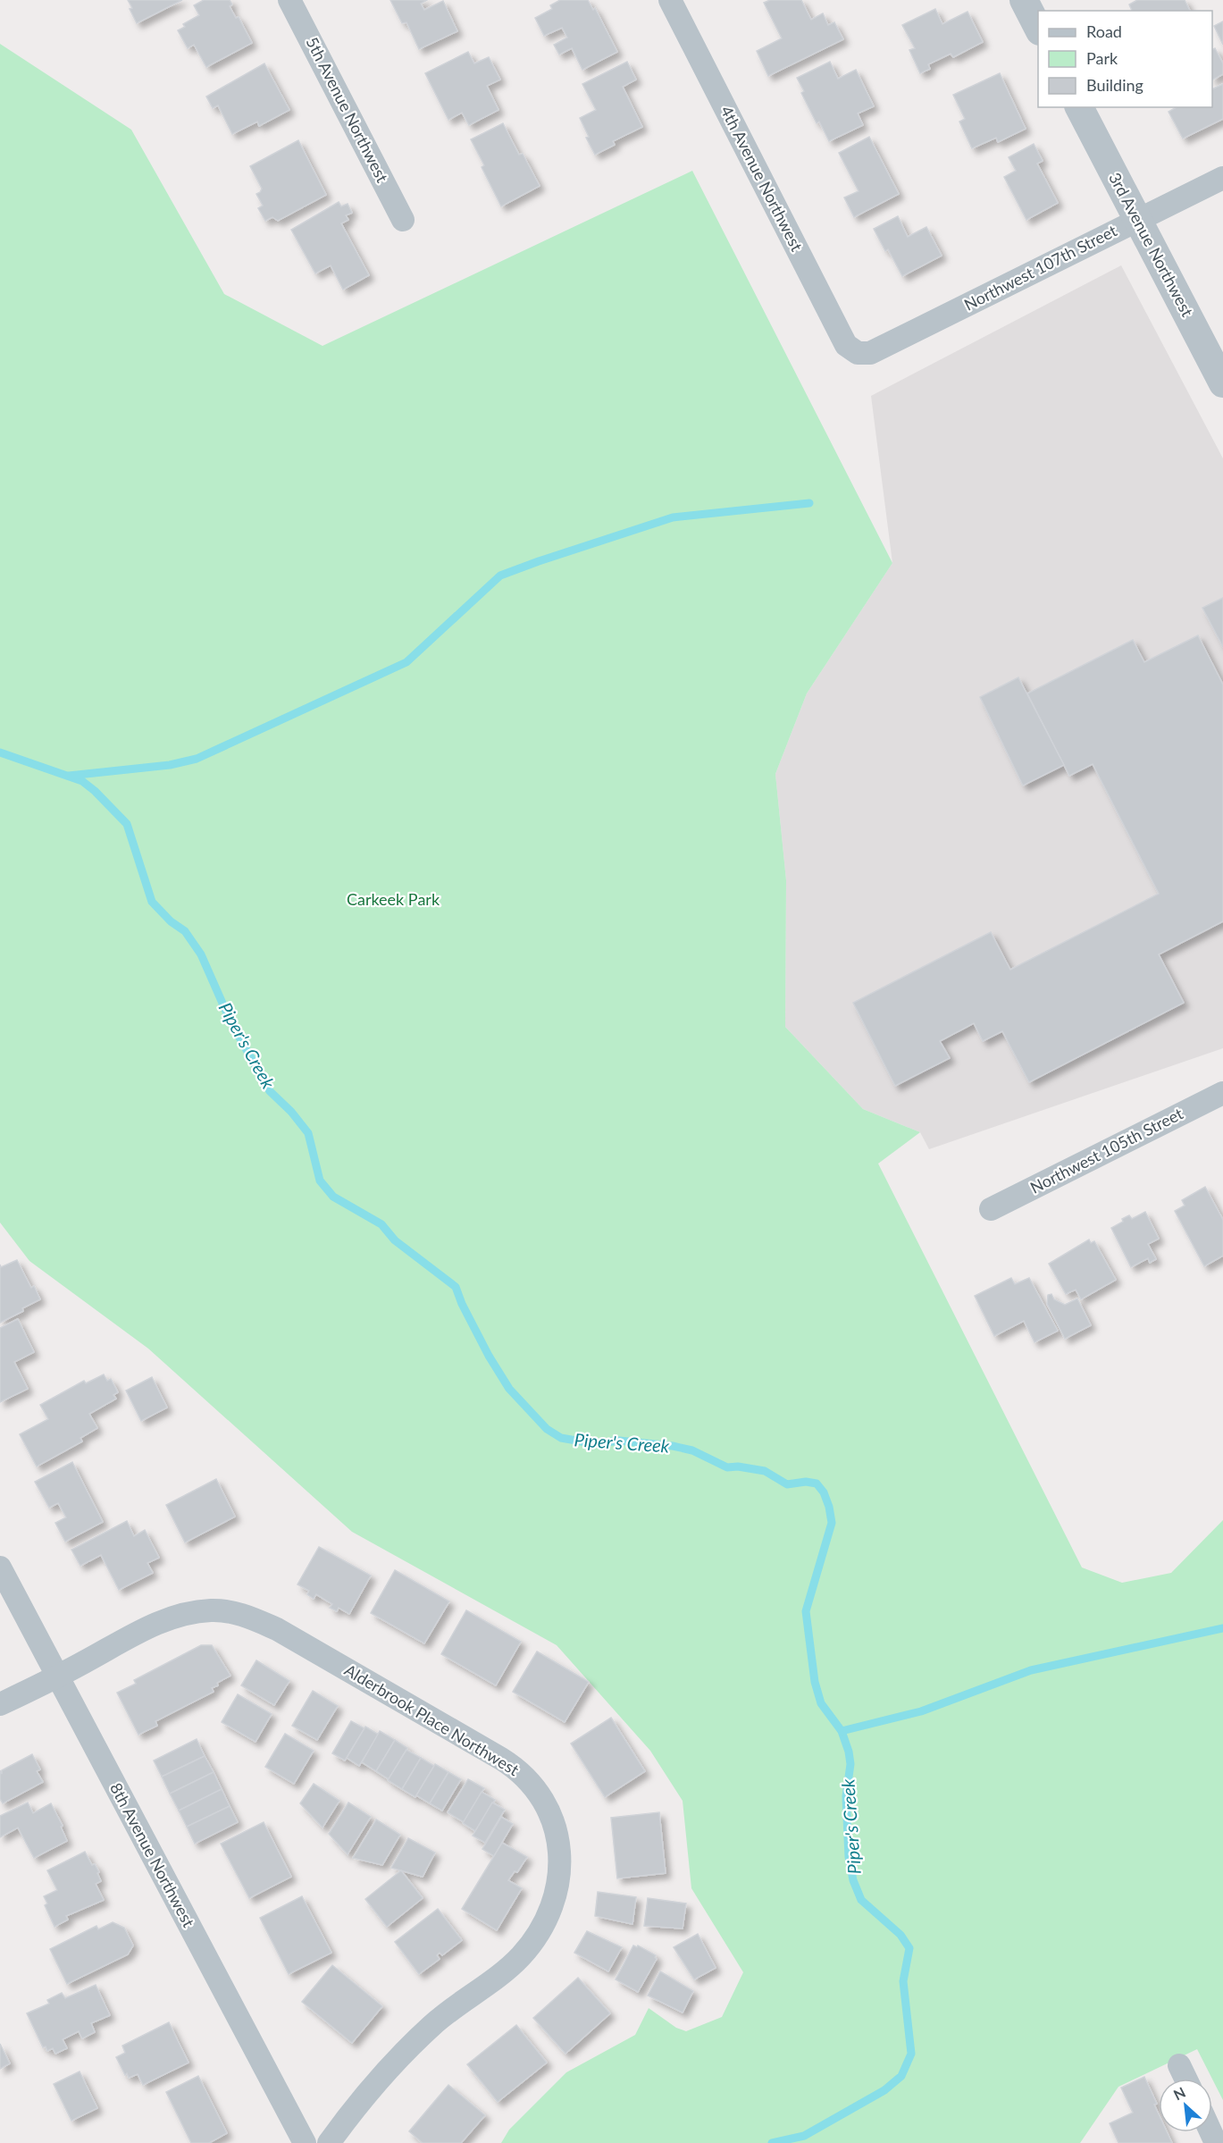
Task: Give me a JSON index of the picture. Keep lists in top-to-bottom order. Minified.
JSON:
{"streets":{"street":["5th Avenue Northwest","4th Avenue Northwest","3rd Avenue Northwest","Northwest 107th Street","Northwest 105th Street","Alderbrook Place Northwest","8th Avenue Northwest"]},"crossings":[["4th Avenue Northwest","Northwest 107th Street"],["3rd Avenue Northwest","Northwest 107th Street"],["Alderbrook Place Northwest","8th Avenue Northwest"]],"water":["Piper's Creek"],"parks":["Carkeek Park"],"legend":["Road","Park","Building"],"north":"top left"}
